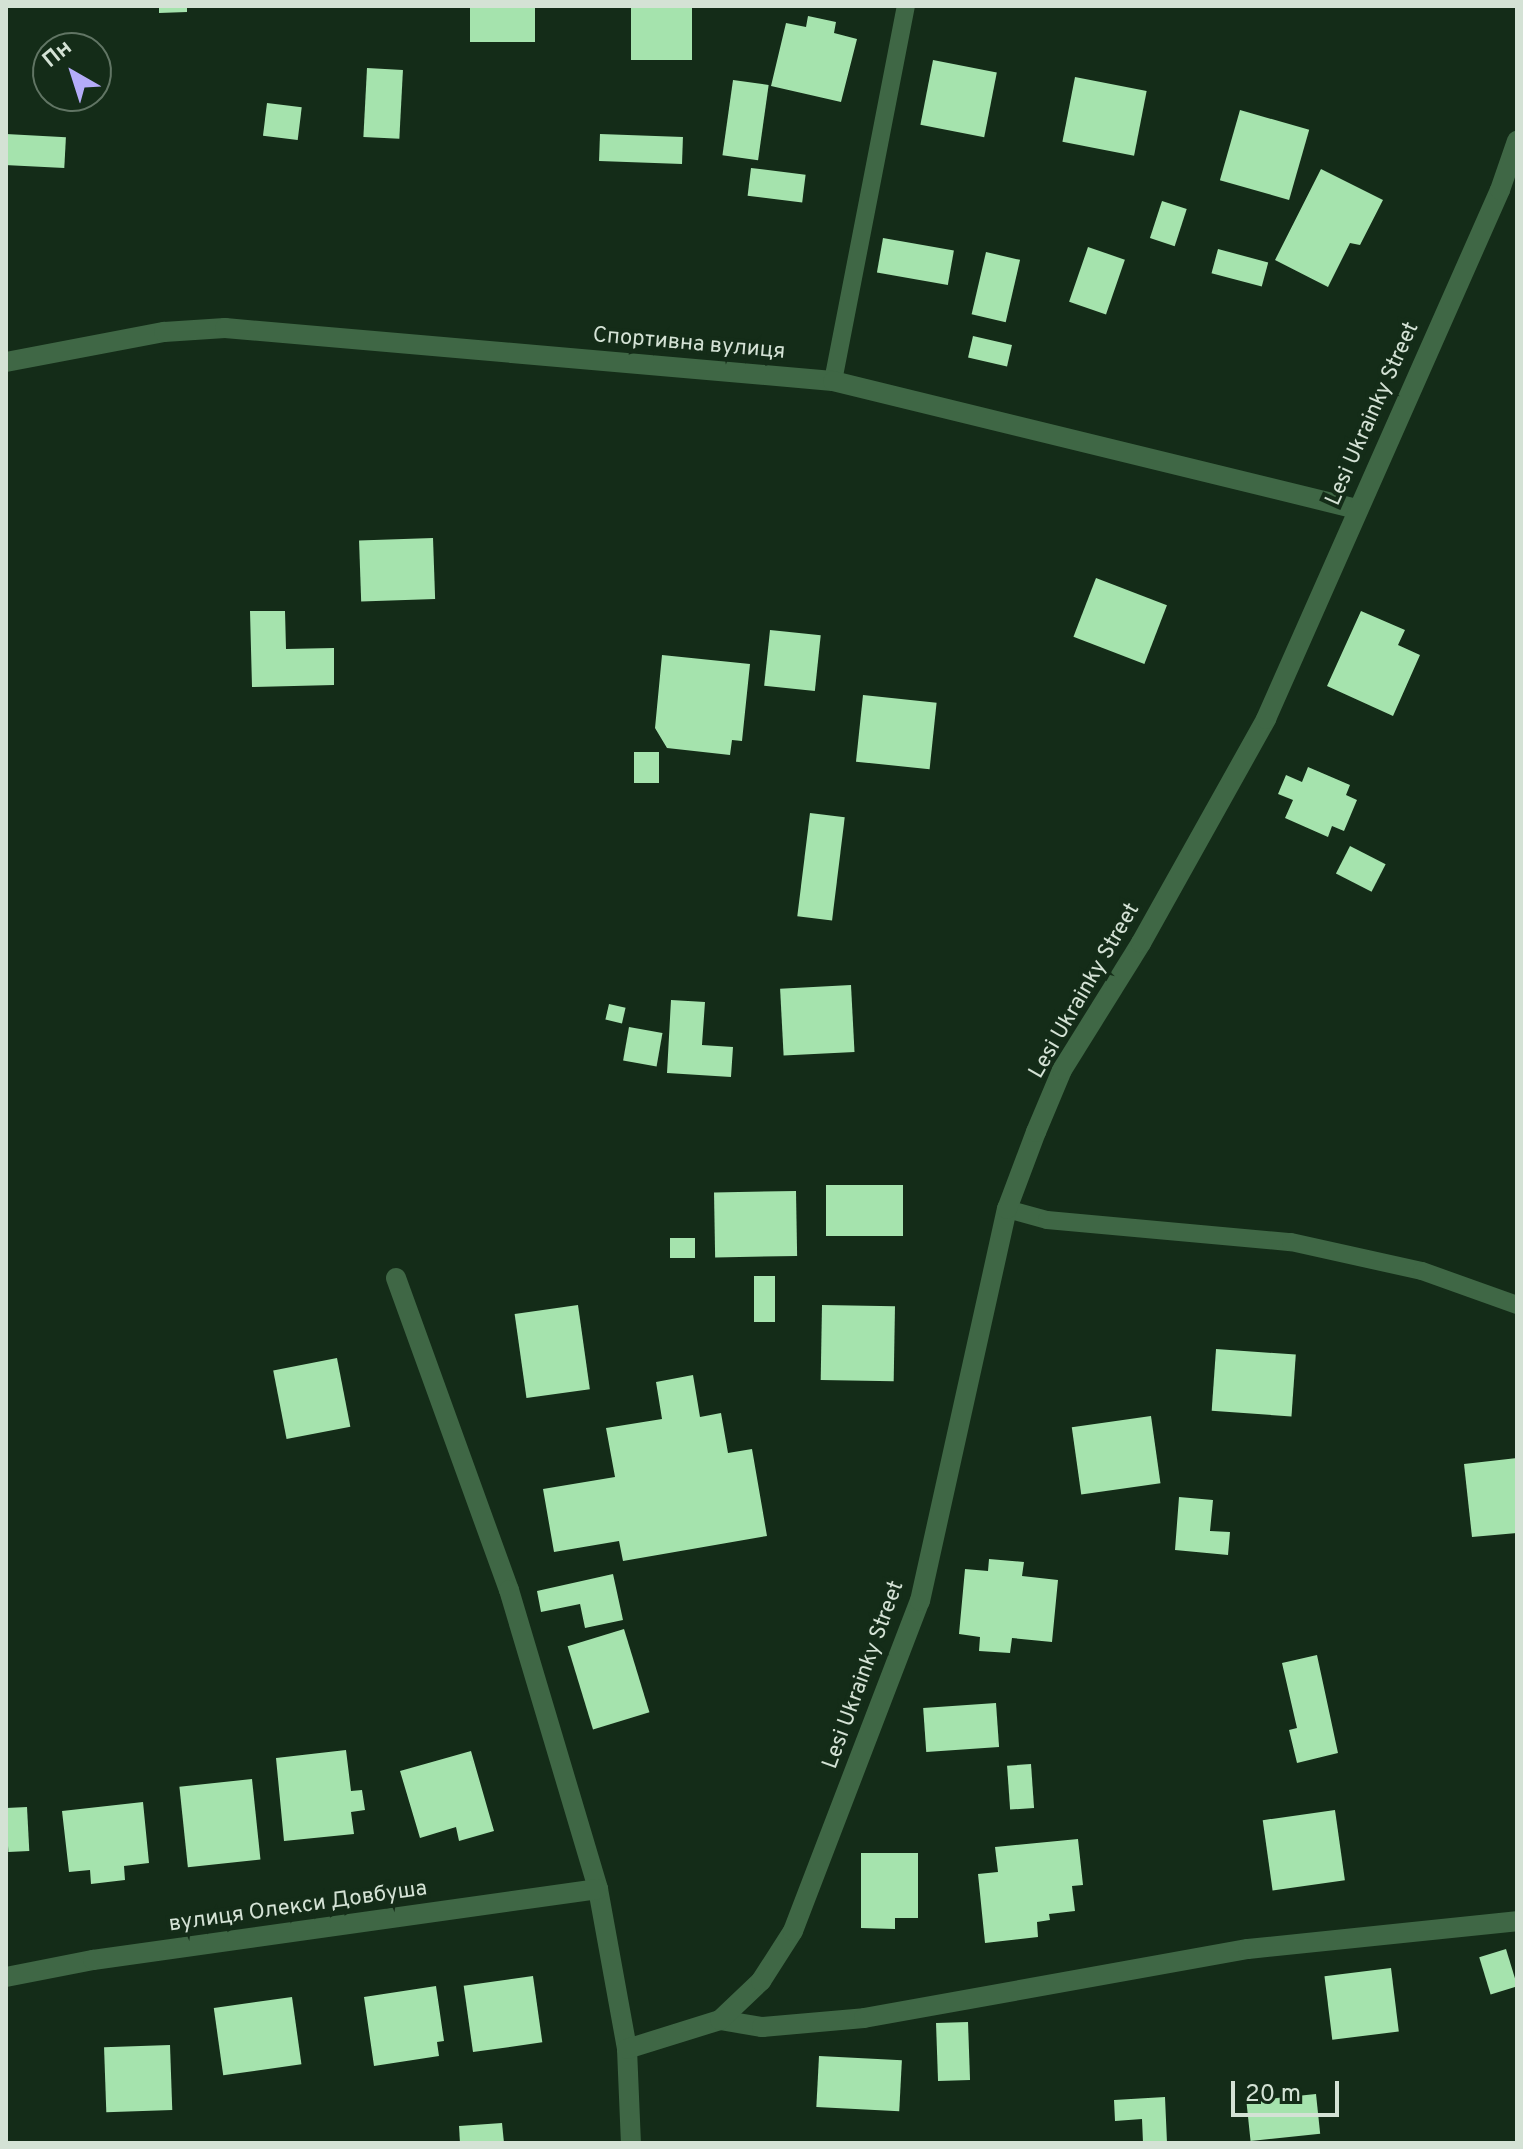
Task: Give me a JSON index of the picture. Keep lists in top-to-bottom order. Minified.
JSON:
{"streets":{"street":["Спортивна вулиця","Lesi Ukrainky Street","вулиця Олекси Довбуша"]},"crossings":[["Спортивна вулиця","Lesi Ukrainky Street"]],"scale_bar":"20 m","north":"top left"}
